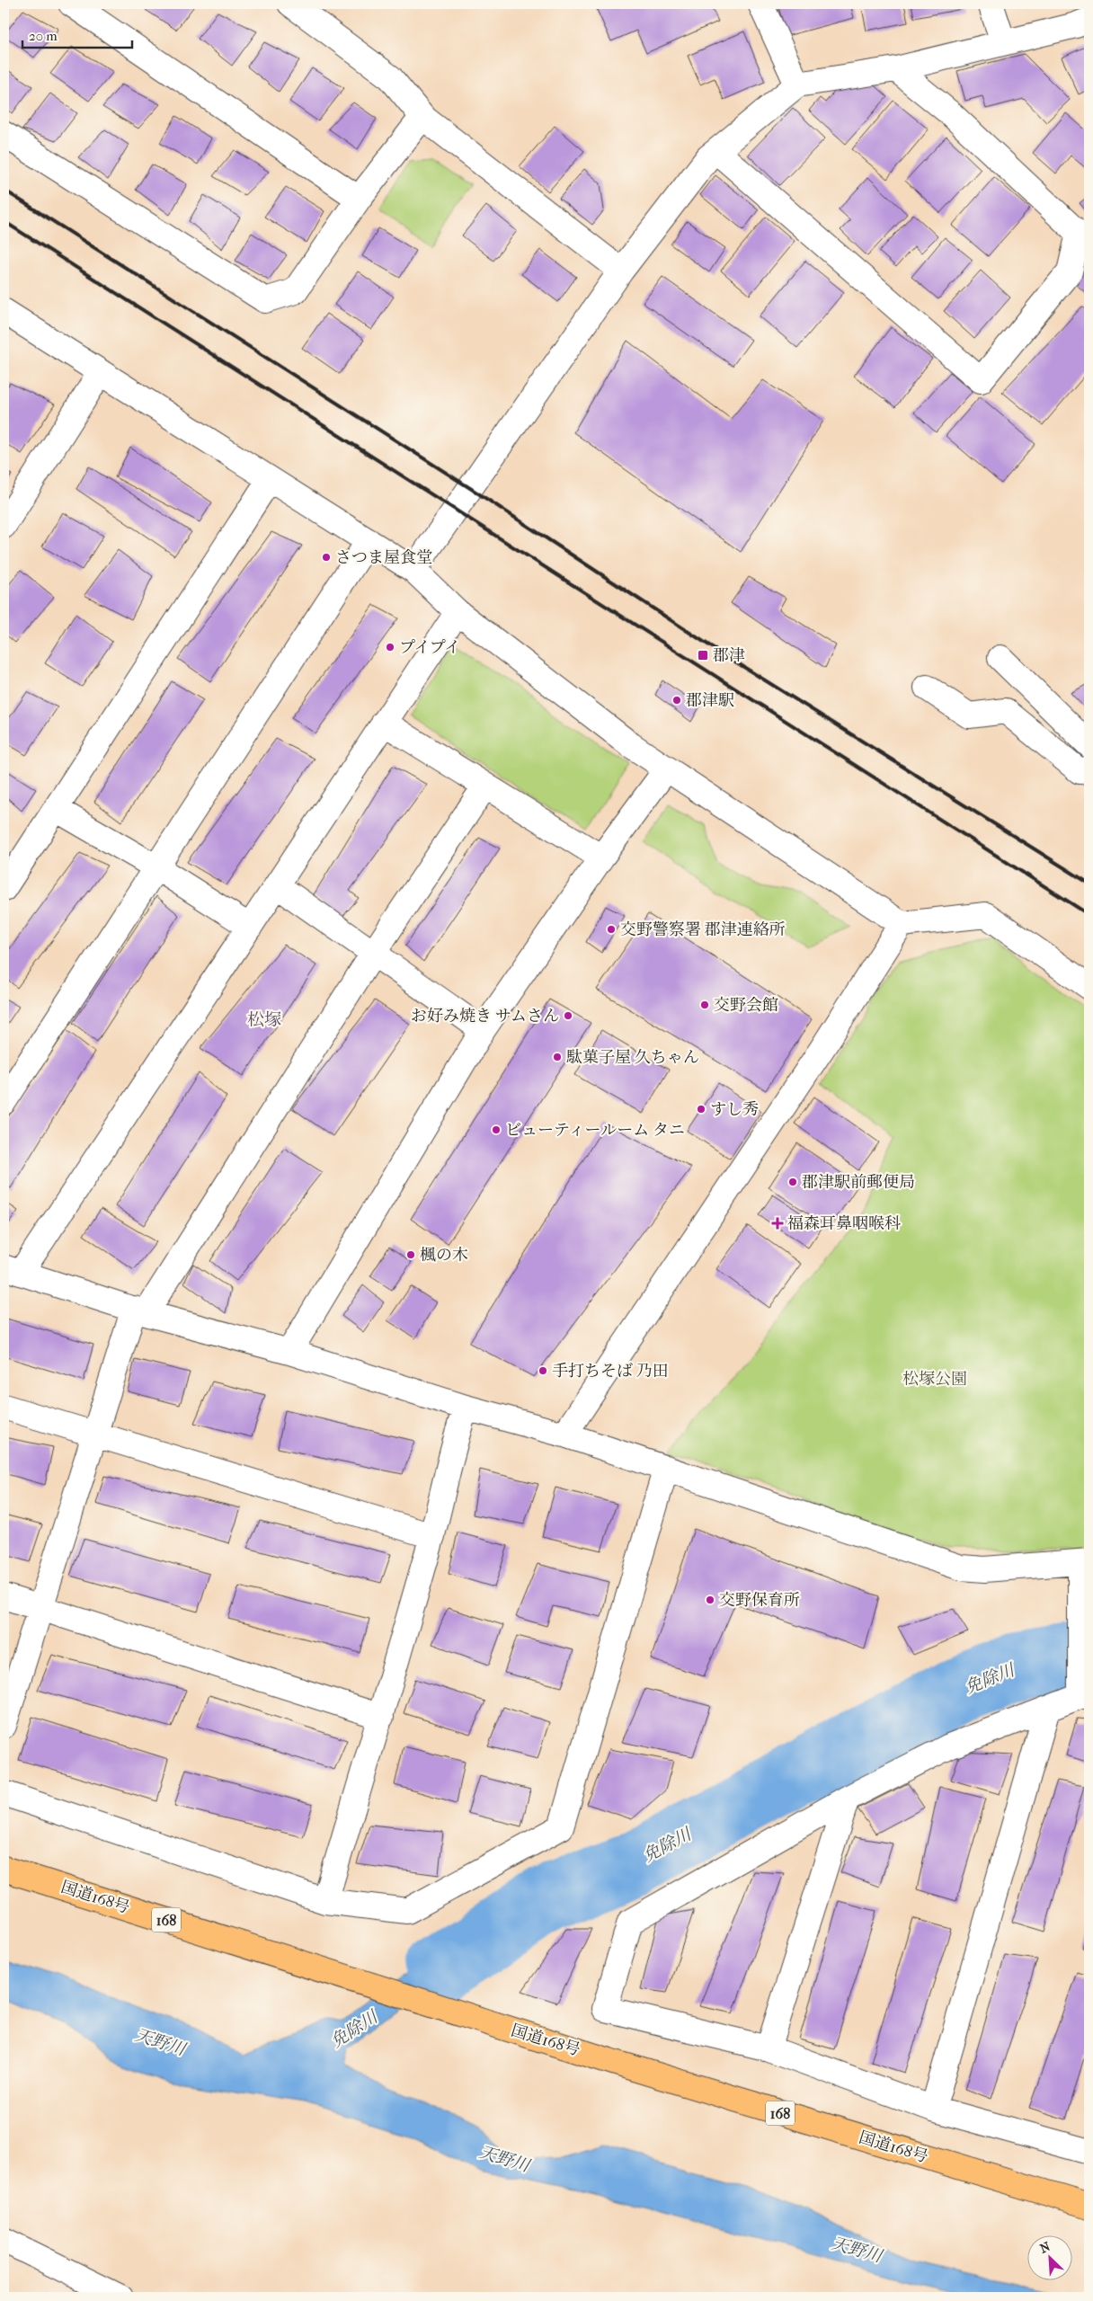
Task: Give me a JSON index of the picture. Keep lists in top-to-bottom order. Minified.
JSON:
{"streets":{"highway":["国道168号","168"]},"districts":["松塚"],"water":["免除川","天野川"],"parks":["松塚公園"],"places":{"other":["さつま屋食堂","プイプイ","郡津駅","交野警察署 郡津連絡所","交野会館","お好み焼き サムさん","駄菓子屋 久ちゃん","すし秀","ビューティールーム タニ","郡津駅前郵便局","楓の木","手打ちそば 乃田","交野保育所"],"transit":["郡津"],"health":["福森耳鼻咽喉科"]},"scale_bar":"20 m","north":"top left"}
